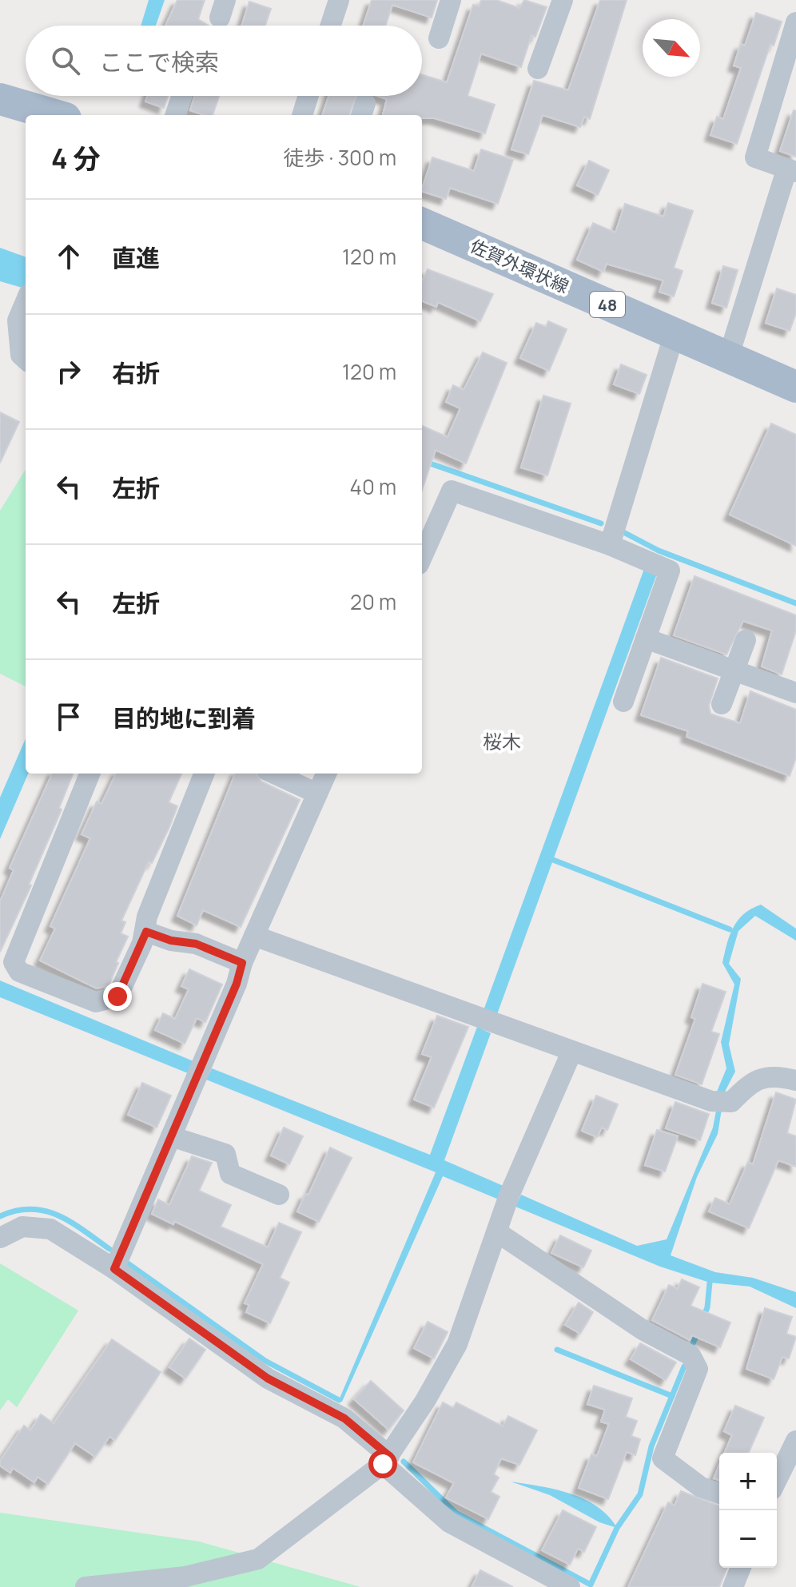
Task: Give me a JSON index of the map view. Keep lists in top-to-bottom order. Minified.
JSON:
{"streets":{"main road":["佐賀外環状線","48"]},"districts":["桜木"],"north":"bottom right","page":{"search":"ここで検索","heading":["4 分","徒歩 · 300 m"],"list":[["直進","120 m"],["右折","120 m"],["左折","40 m"],["左折","20 m"],"目的地に到着"],"map_buttons":["+","−"]}}
